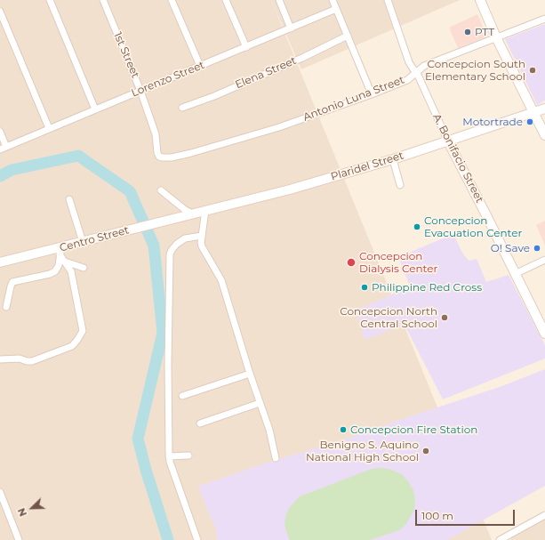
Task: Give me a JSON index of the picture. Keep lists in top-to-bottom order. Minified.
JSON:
{"streets":{"street":["1st Street","Elena Street","Lorenzo Street","Antonio Luna Street","A. Bonifacio Street","Plaridel Street","Centro Street"]},"crossings":[["1st Street","Lorenzo Street"],["1st Street","Antonio Luna Street"],["Antonio Luna Street","A. Bonifacio Street"],["A. Bonifacio Street","Plaridel Street"],["Plaridel Street","Centro Street"]],"places":["PTT","Concepcion South Elementary School","Motortrade","Concepcion Evacuation Center","O! Save","Concepcion Dialysis Center","Philippine Red Cross","Concepcion North Central School","Concepcion Fire Station","Benigno S. Aquino National High School"],"scale_bar":"100 m","north":"bottom left"}
